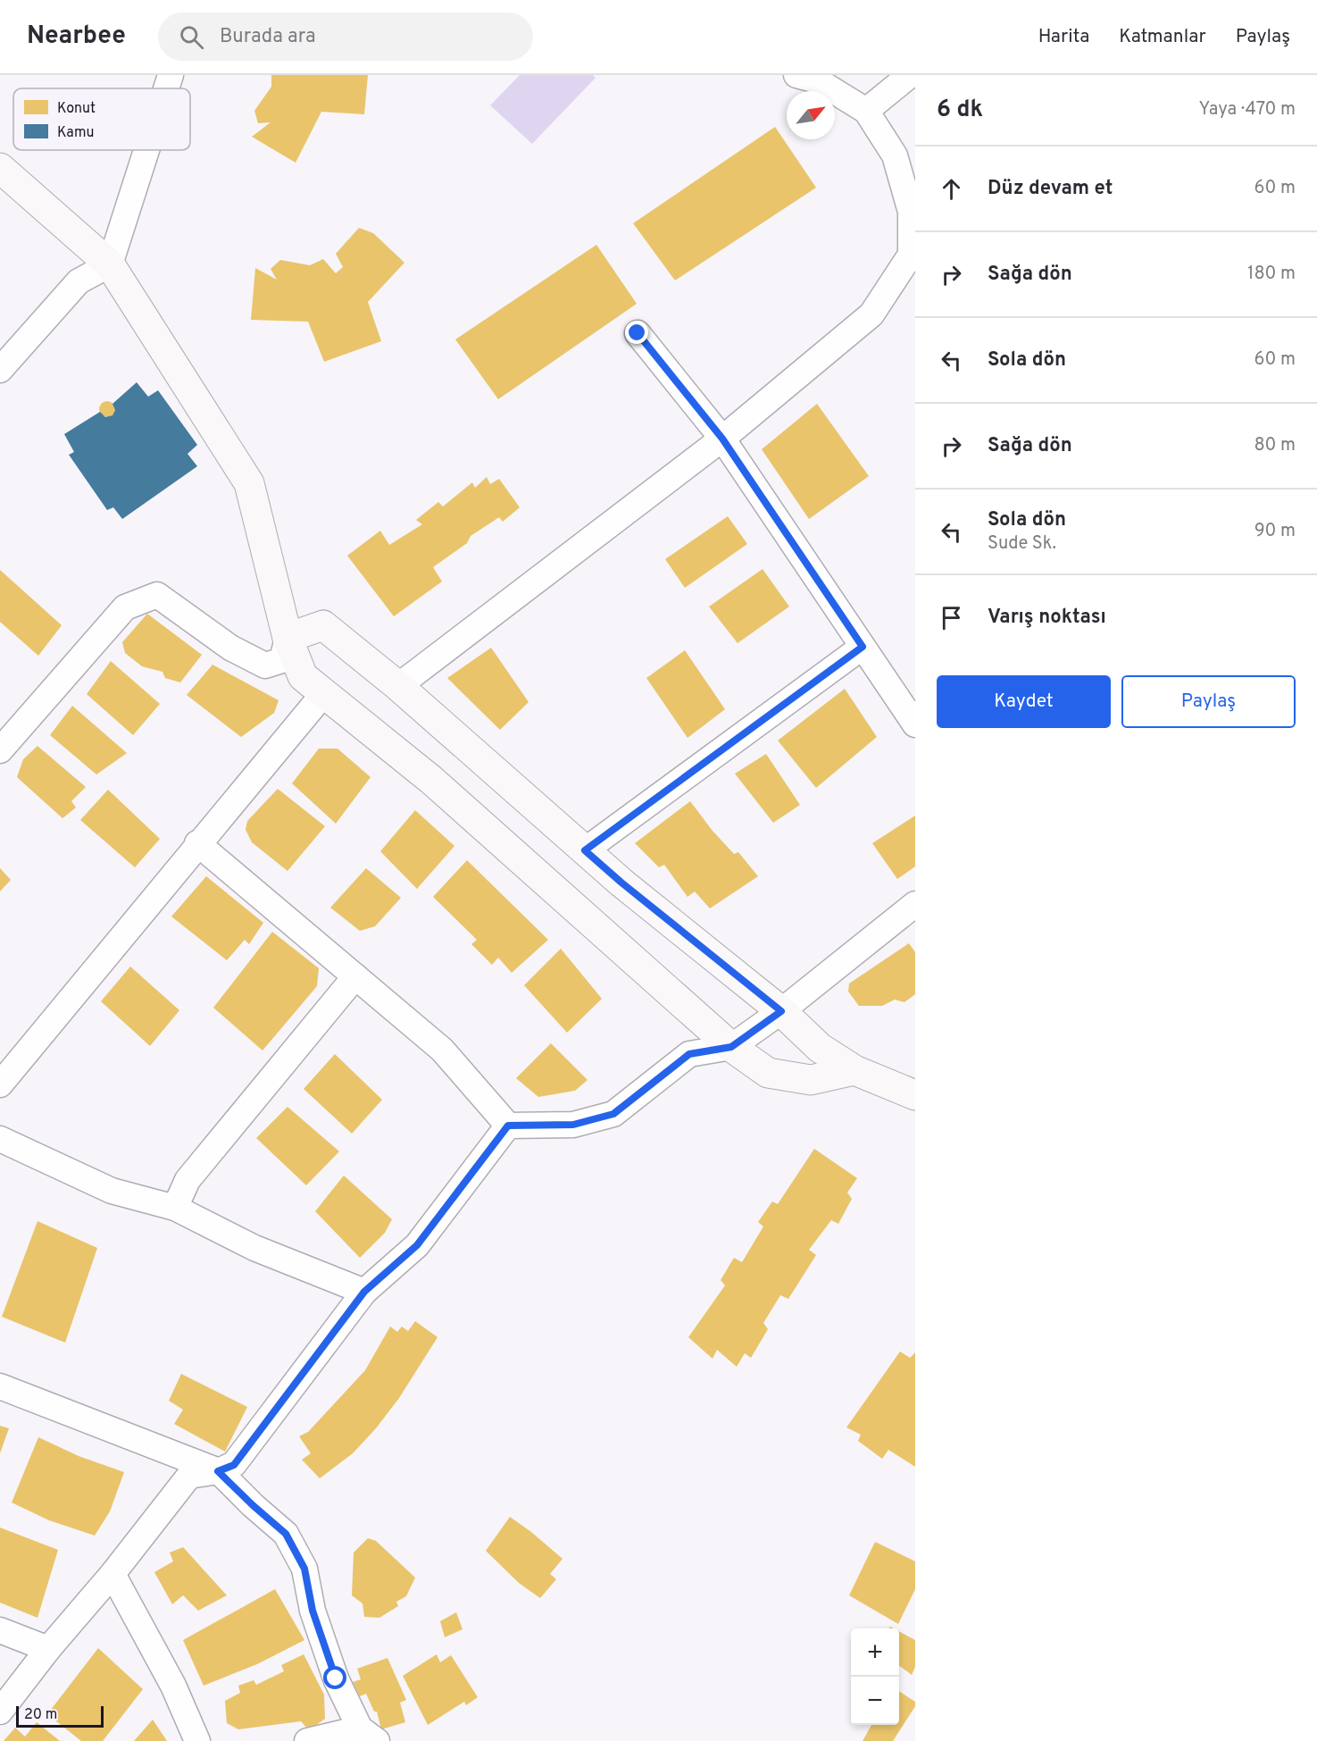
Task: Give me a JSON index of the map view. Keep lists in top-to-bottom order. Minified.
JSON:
{"legend":["Konut","Kamu"],"scale_bar":"20 m","north":"top right","page":{"header":"Nearbee","search":"Burada ara","nav":["Harita","Katmanlar","Paylaş"],"heading":["6 dk","Yaya · 470 m"],"list":[["Düz devam et","60 m"],["Sağa dön","180 m"],["Sola dön","60 m"],["Sağa dön","80 m"],["Sola dön","Sude Sk.","90 m"],"Varış noktası"],"buttons":["Kaydet","Paylaş"],"map_buttons":["+","−"],"scale":"20 m"}}
